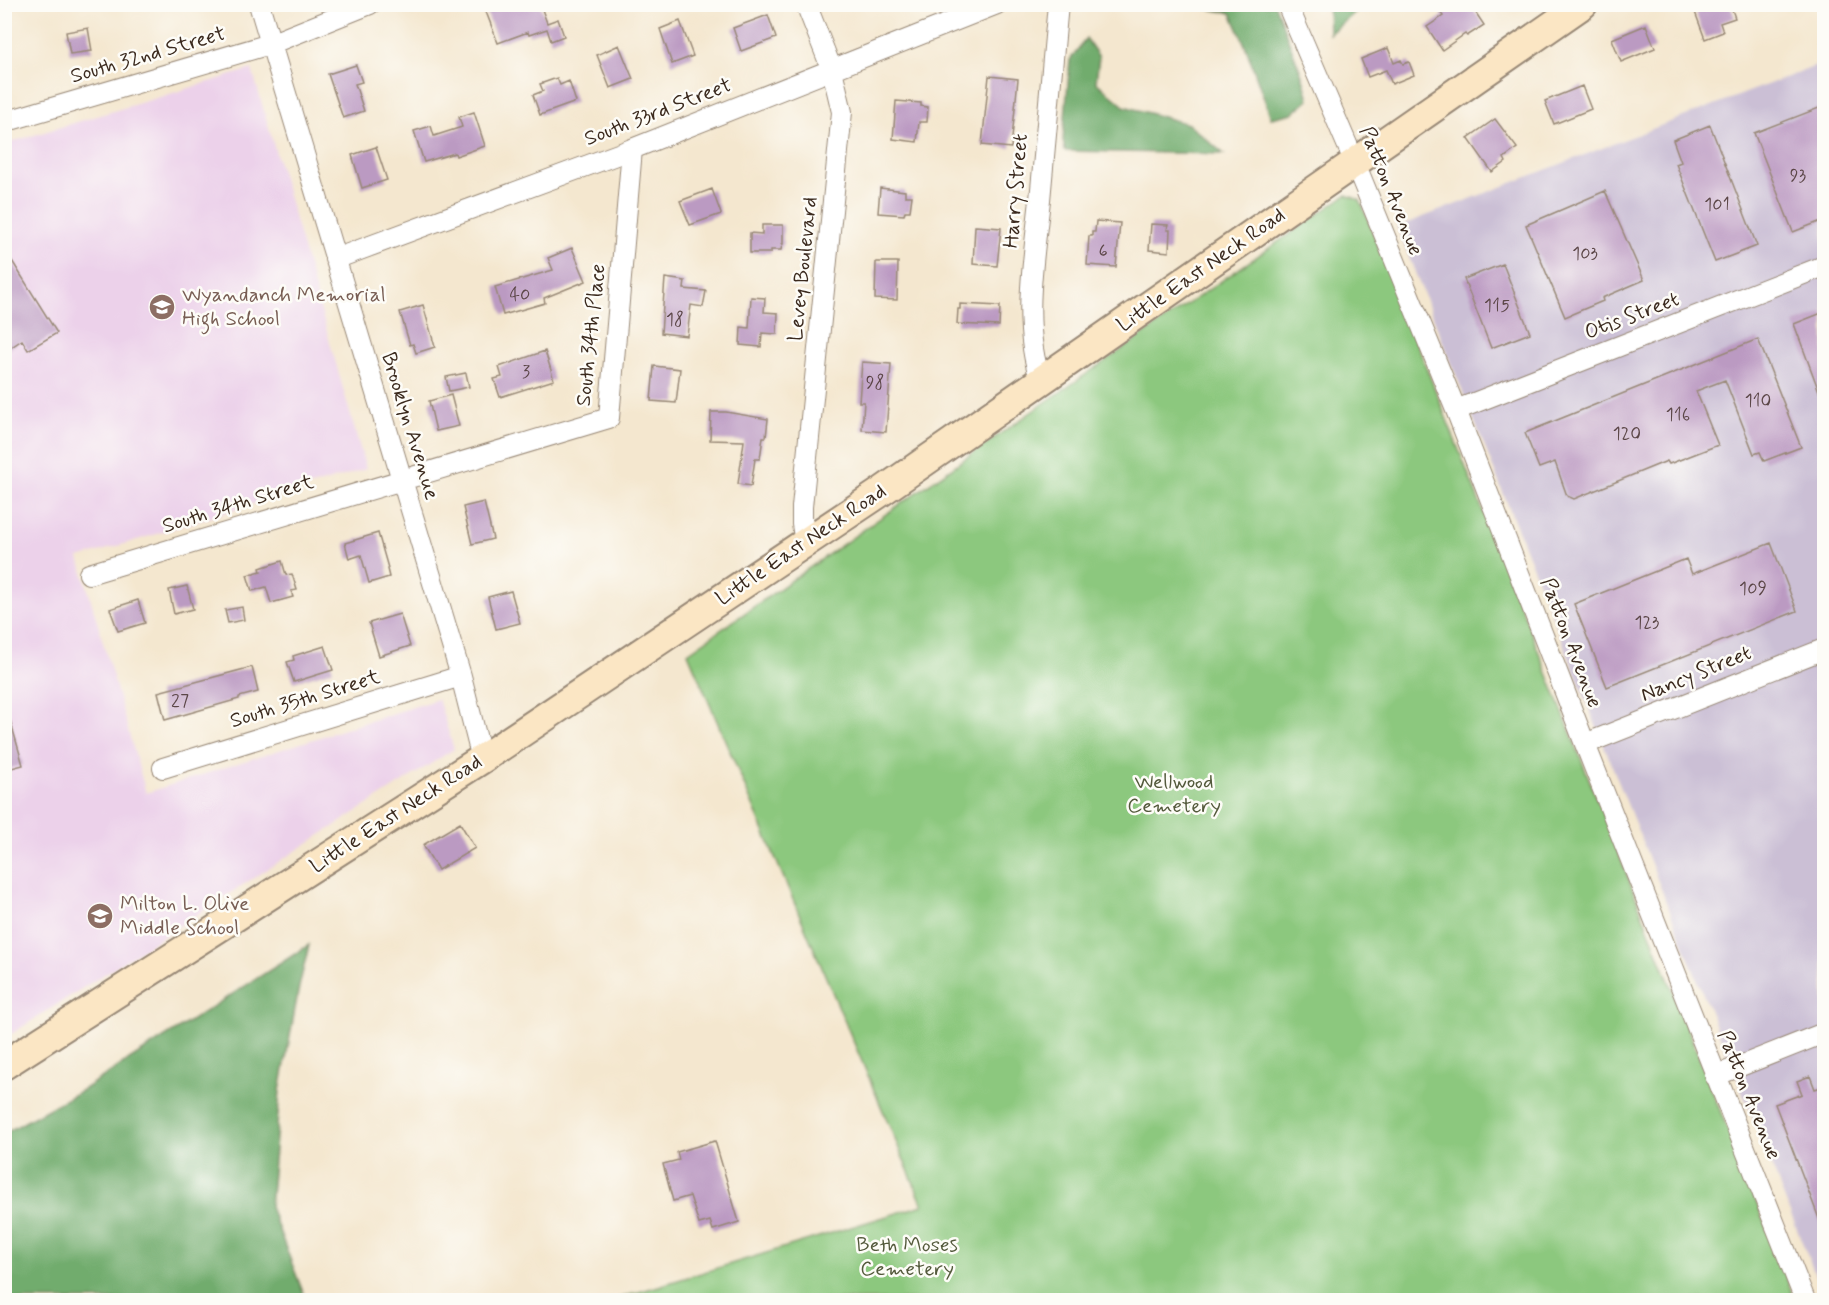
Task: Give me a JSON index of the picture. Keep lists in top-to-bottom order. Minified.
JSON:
{"streets":{"main road":["Little East Neck Road"],"street":["South 32nd Street","South 33rd Street","Harry Street","Patton Avenue","Levey Boulevard","Otis Street","South 34th Place","Brooklyn Avenue","South 34th Street","Nancy Street","South 35th Street"]},"crossings":[["South 32nd Street","Brooklyn Avenue"],["South 33rd Street","Levey Boulevard"],["South 33rd Street","South 34th Place"],["South 33rd Street","Brooklyn Avenue"],["Harry Street","Little East Neck Road"],["Patton Avenue","Little East Neck Road"],["Patton Avenue","Otis Street"],["Patton Avenue","Nancy Street"],["Levey Boulevard","Little East Neck Road"],["Little East Neck Road","Brooklyn Avenue"],["South 34th Place","Brooklyn Avenue"],["South 34th Place","South 34th Street"],["Brooklyn Avenue","South 34th Street"],["Brooklyn Avenue","South 35th Street"]],"parks":["Wellwood Cemetery","Beth Moses Cemetery"],"places":{"school or university":["Wyandanch Memorial High School","Milton L. Olive Middle School"]},"house_numbers":["93","101","6","103","40","115","18","3","98","110","116","120","109","123","27"]}
